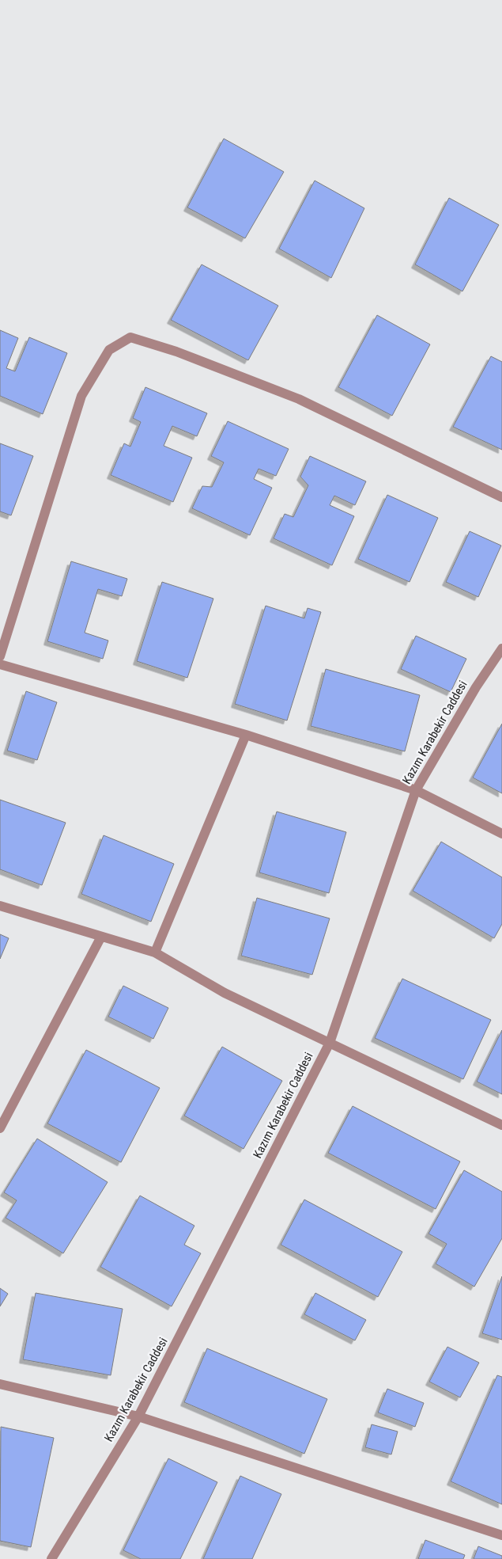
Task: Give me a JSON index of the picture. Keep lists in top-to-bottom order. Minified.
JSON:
{"streets":{"street":["Kazım Karabekir Caddesi"]}}
